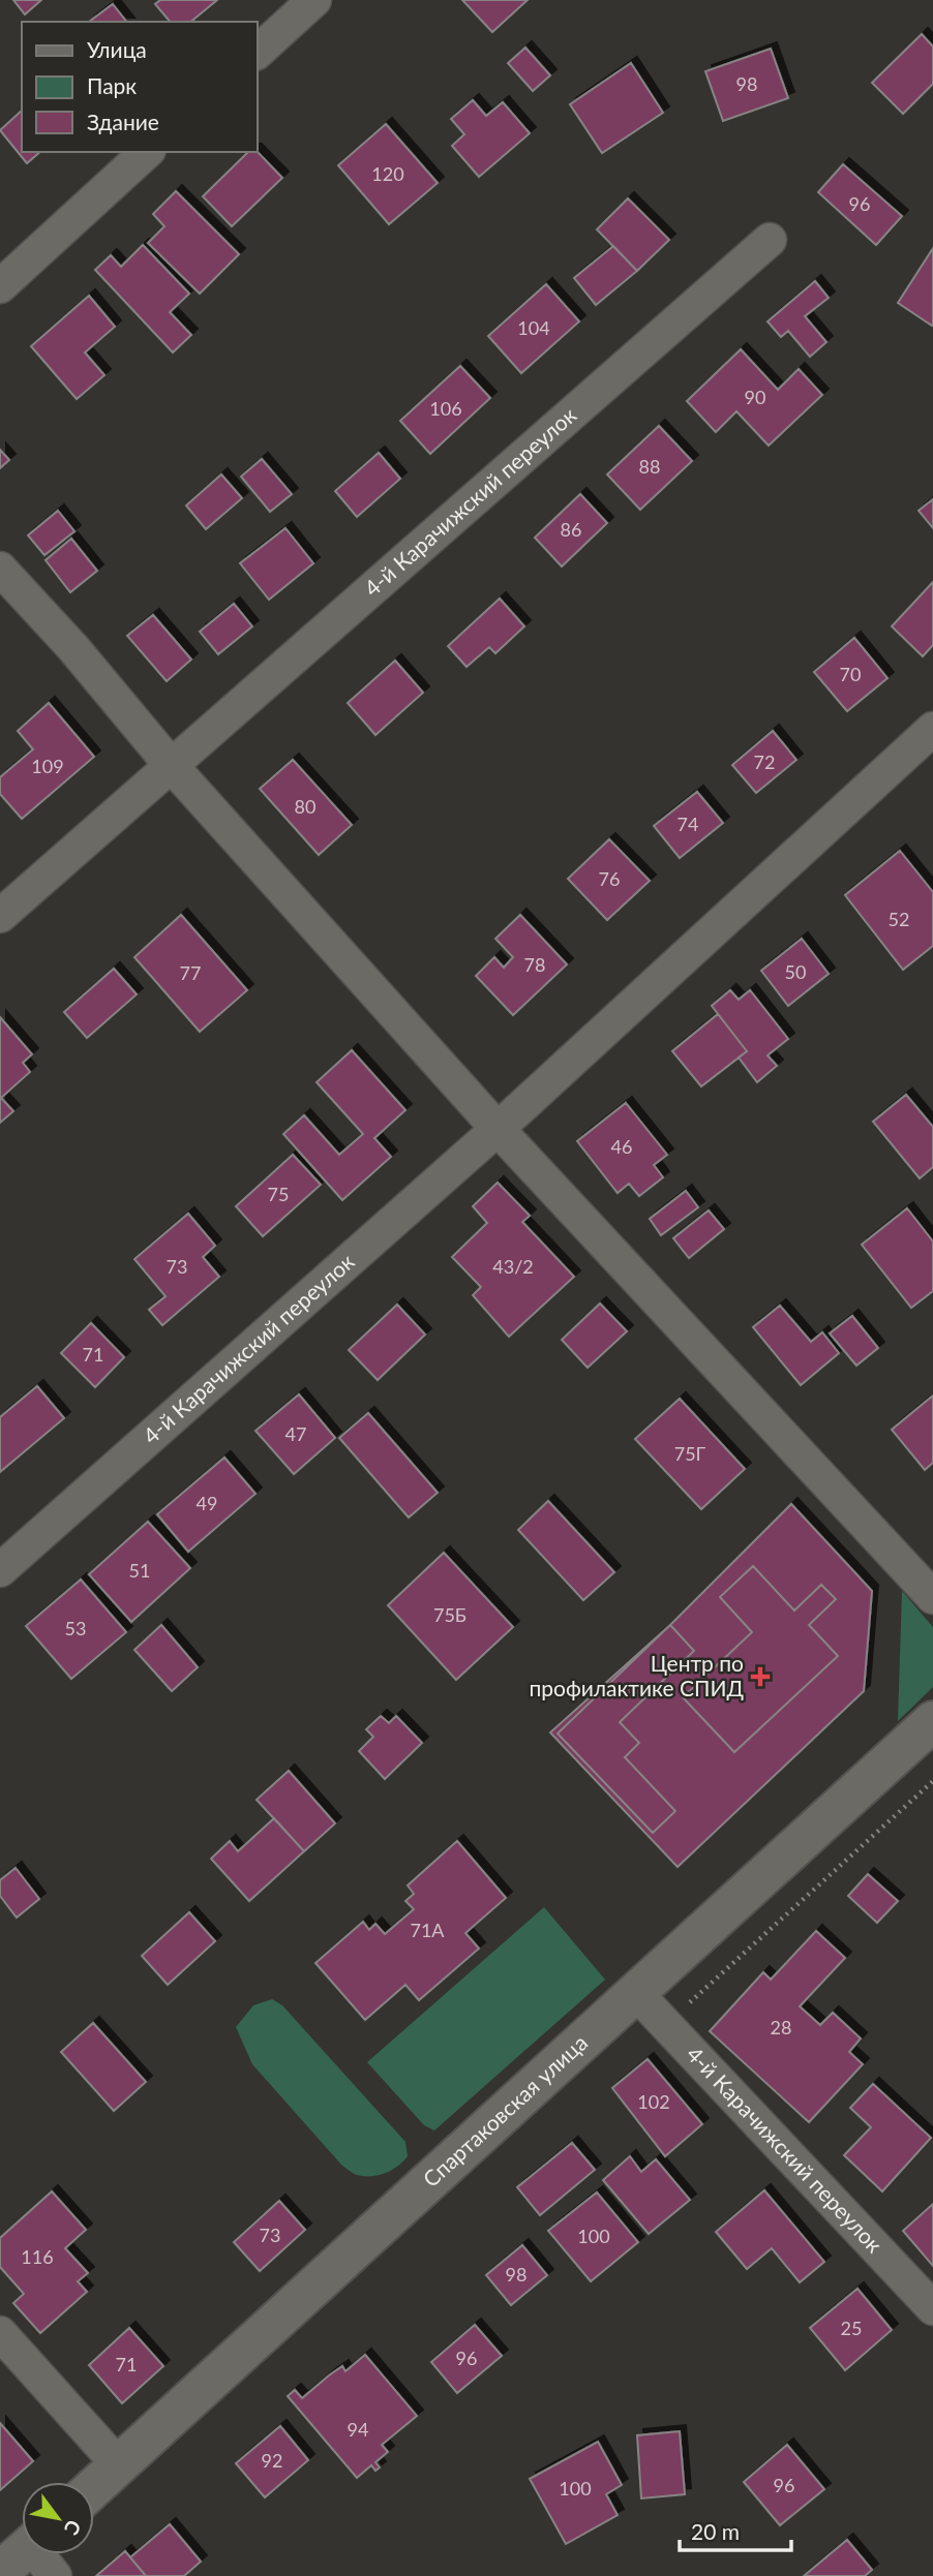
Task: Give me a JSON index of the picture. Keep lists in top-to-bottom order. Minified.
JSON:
{"streets":{"street":["4-й Карачижский переулок","Спартаковская улица"]},"crossings":[["4-й Карачижский переулок","Спартаковская улица"]],"places":{"health":["Центр по профилактике СПИД"]},"house_numbers":["98","120","96","104","90","106","88","86","70","72","109","80","74","76","52","78","50","77","46","75","73","43/2","71","47","75Г","49","51","75Б","53","71А","28","102","73","100","116","98","25","96","71","94","92","96","100"],"legend":["Улица","Парк","Здание"],"scale_bar":"20 m","north":"bottom right"}
